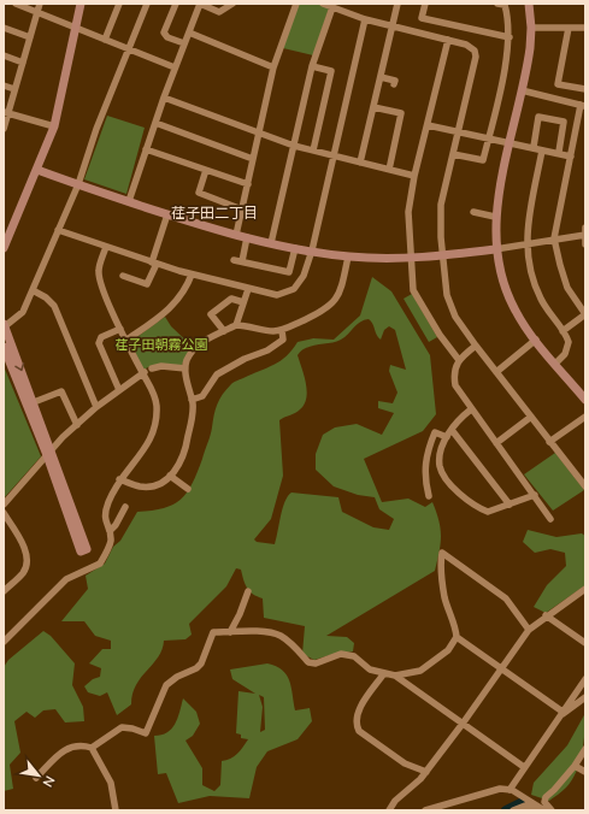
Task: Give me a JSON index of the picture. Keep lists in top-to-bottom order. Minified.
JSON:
{"districts":["荏子田二丁目"],"parks":["荏子田朝霧公園"],"north":"bottom right"}
